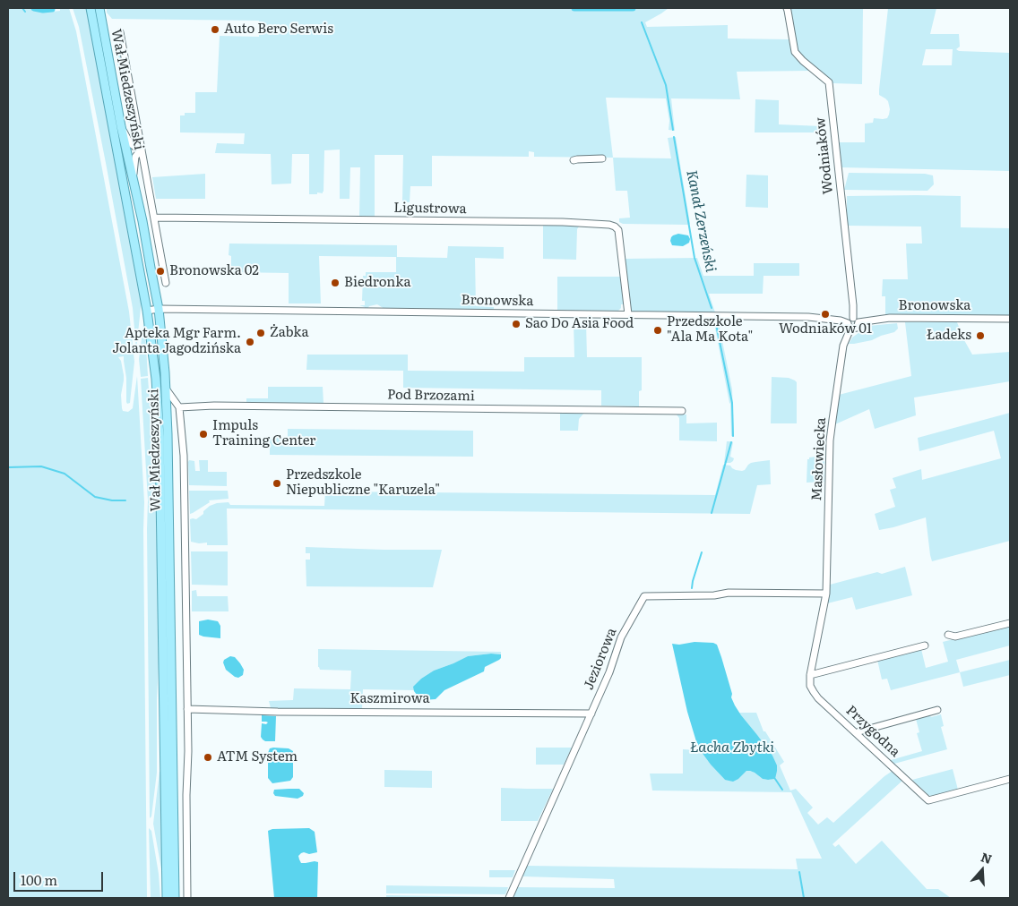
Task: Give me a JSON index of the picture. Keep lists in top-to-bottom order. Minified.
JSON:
{"streets":{"main road":["Wał Miedzeszyński"],"street":["Wodniaków","Ligustrowa","Bronowska","Pod Brzozami","Masłowiecka","Jeziorowa","Kaszmirowa","Przygodna"]},"crossings":[["Wał Miedzeszyński","Ligustrowa"],["Wał Miedzeszyński","Bronowska"],["Wodniaków","Bronowska"],["Wodniaków","Masłowiecka"],["Ligustrowa","Bronowska"],["Bronowska","Masłowiecka"],["Masłowiecka","Jeziorowa"],["Masłowiecka","Przygodna"],["Jeziorowa","Kaszmirowa"],["Jeziorowa","Przygodna"]],"water":["Kanał Zerzeński","Łacha Zbytki"],"places":["Auto Bero Serwis","Bronowska 02","Biedronka","Wodniaków 01","Sao Do Asia Food","Przedszkole \"Ala Ma Kota\"","Żabka","Ładeks","Apteka Mgr Farm. Jolanta Jagodzińska","Impuls Training Center","Przedszkole Niepubliczne \"Karuzela\"","ATM System"],"scale_bar":"100 m","north":"top"}
